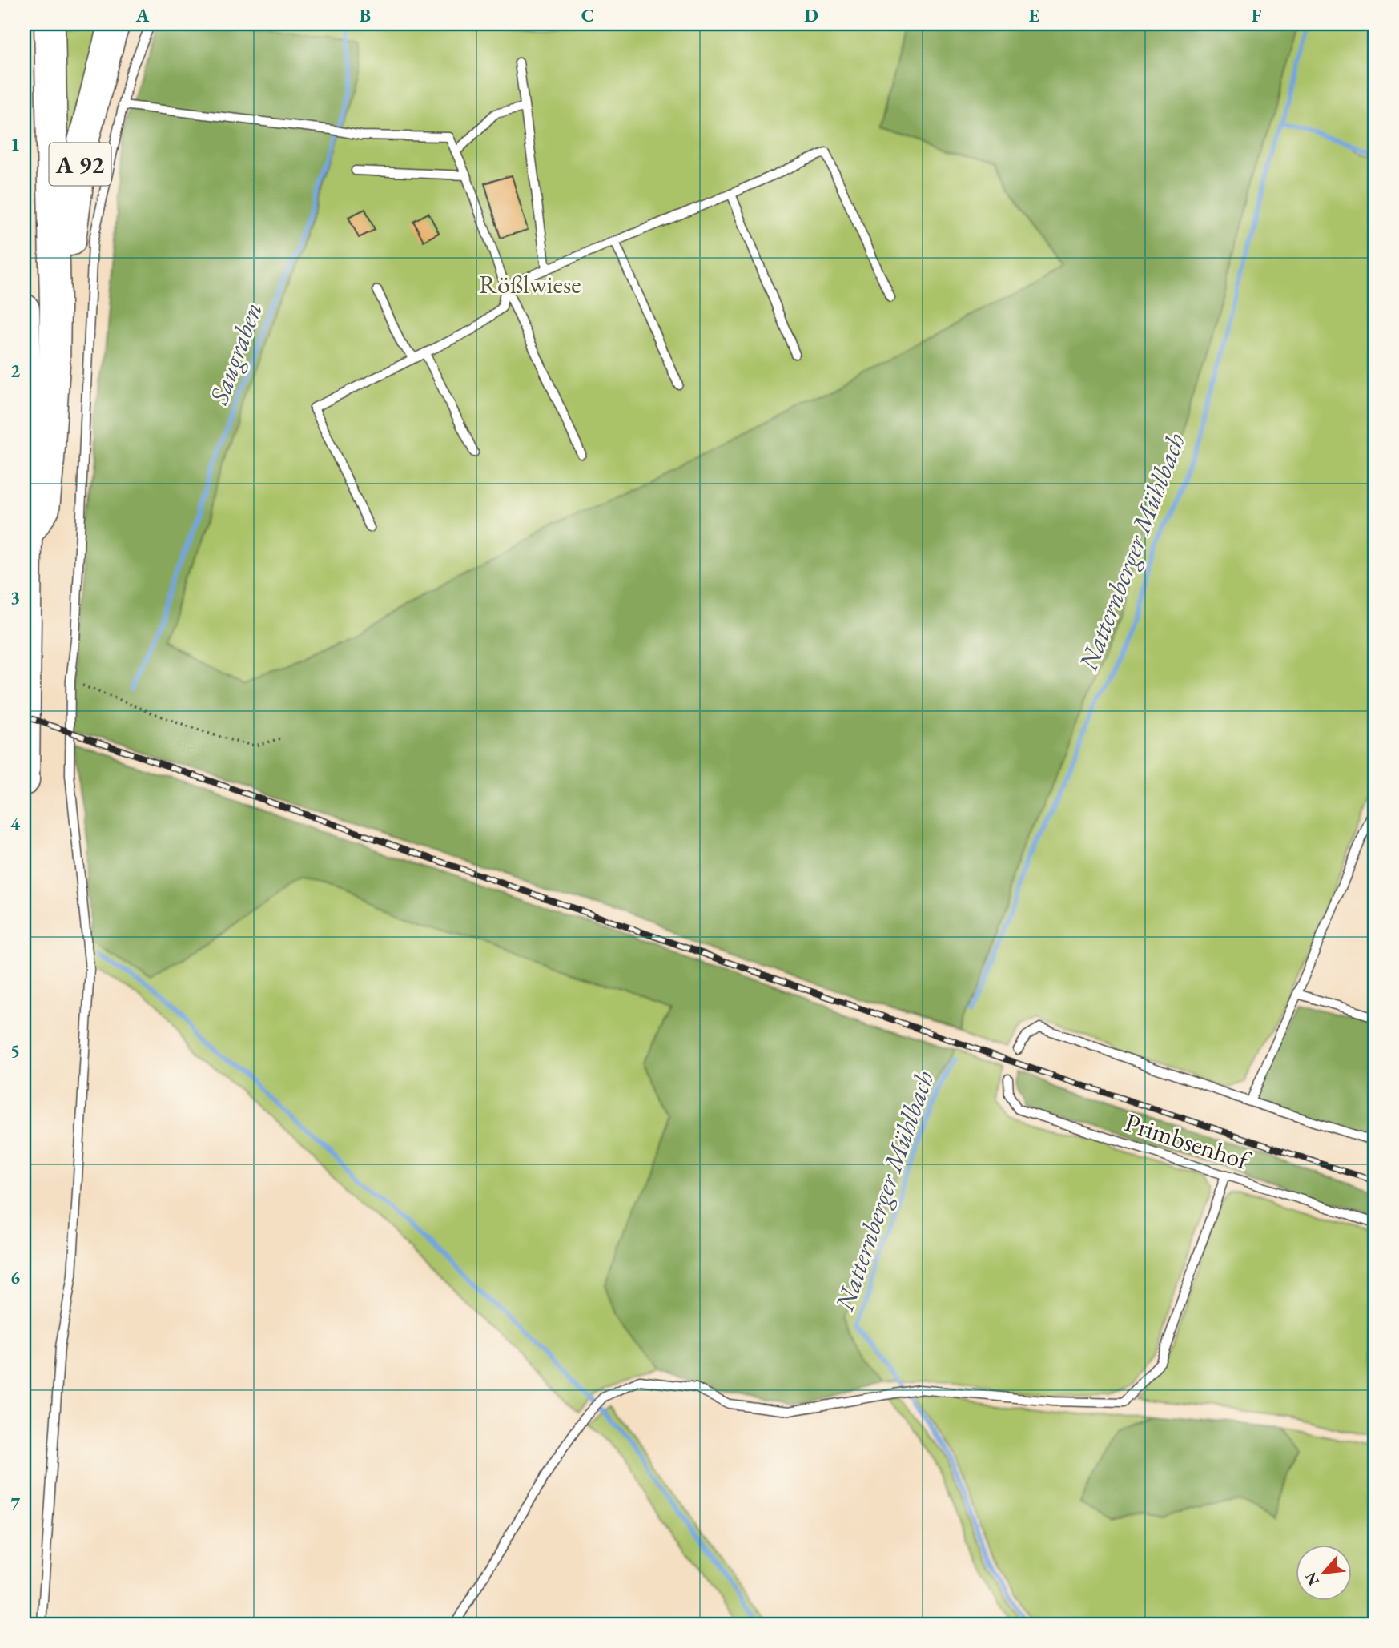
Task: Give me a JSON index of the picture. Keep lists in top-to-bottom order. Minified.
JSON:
{"streets":{"highway":["A 92"],"lane":["Primbsenhof"]},"water":["Saugraben","Natternberger Mühlbach"],"parks":["Rößlwiese"],"north":"bottom left","grid":{"columns":["A","B","C","D","E","F"],"rows":["1","2","3","4","5","6","7"]}}
